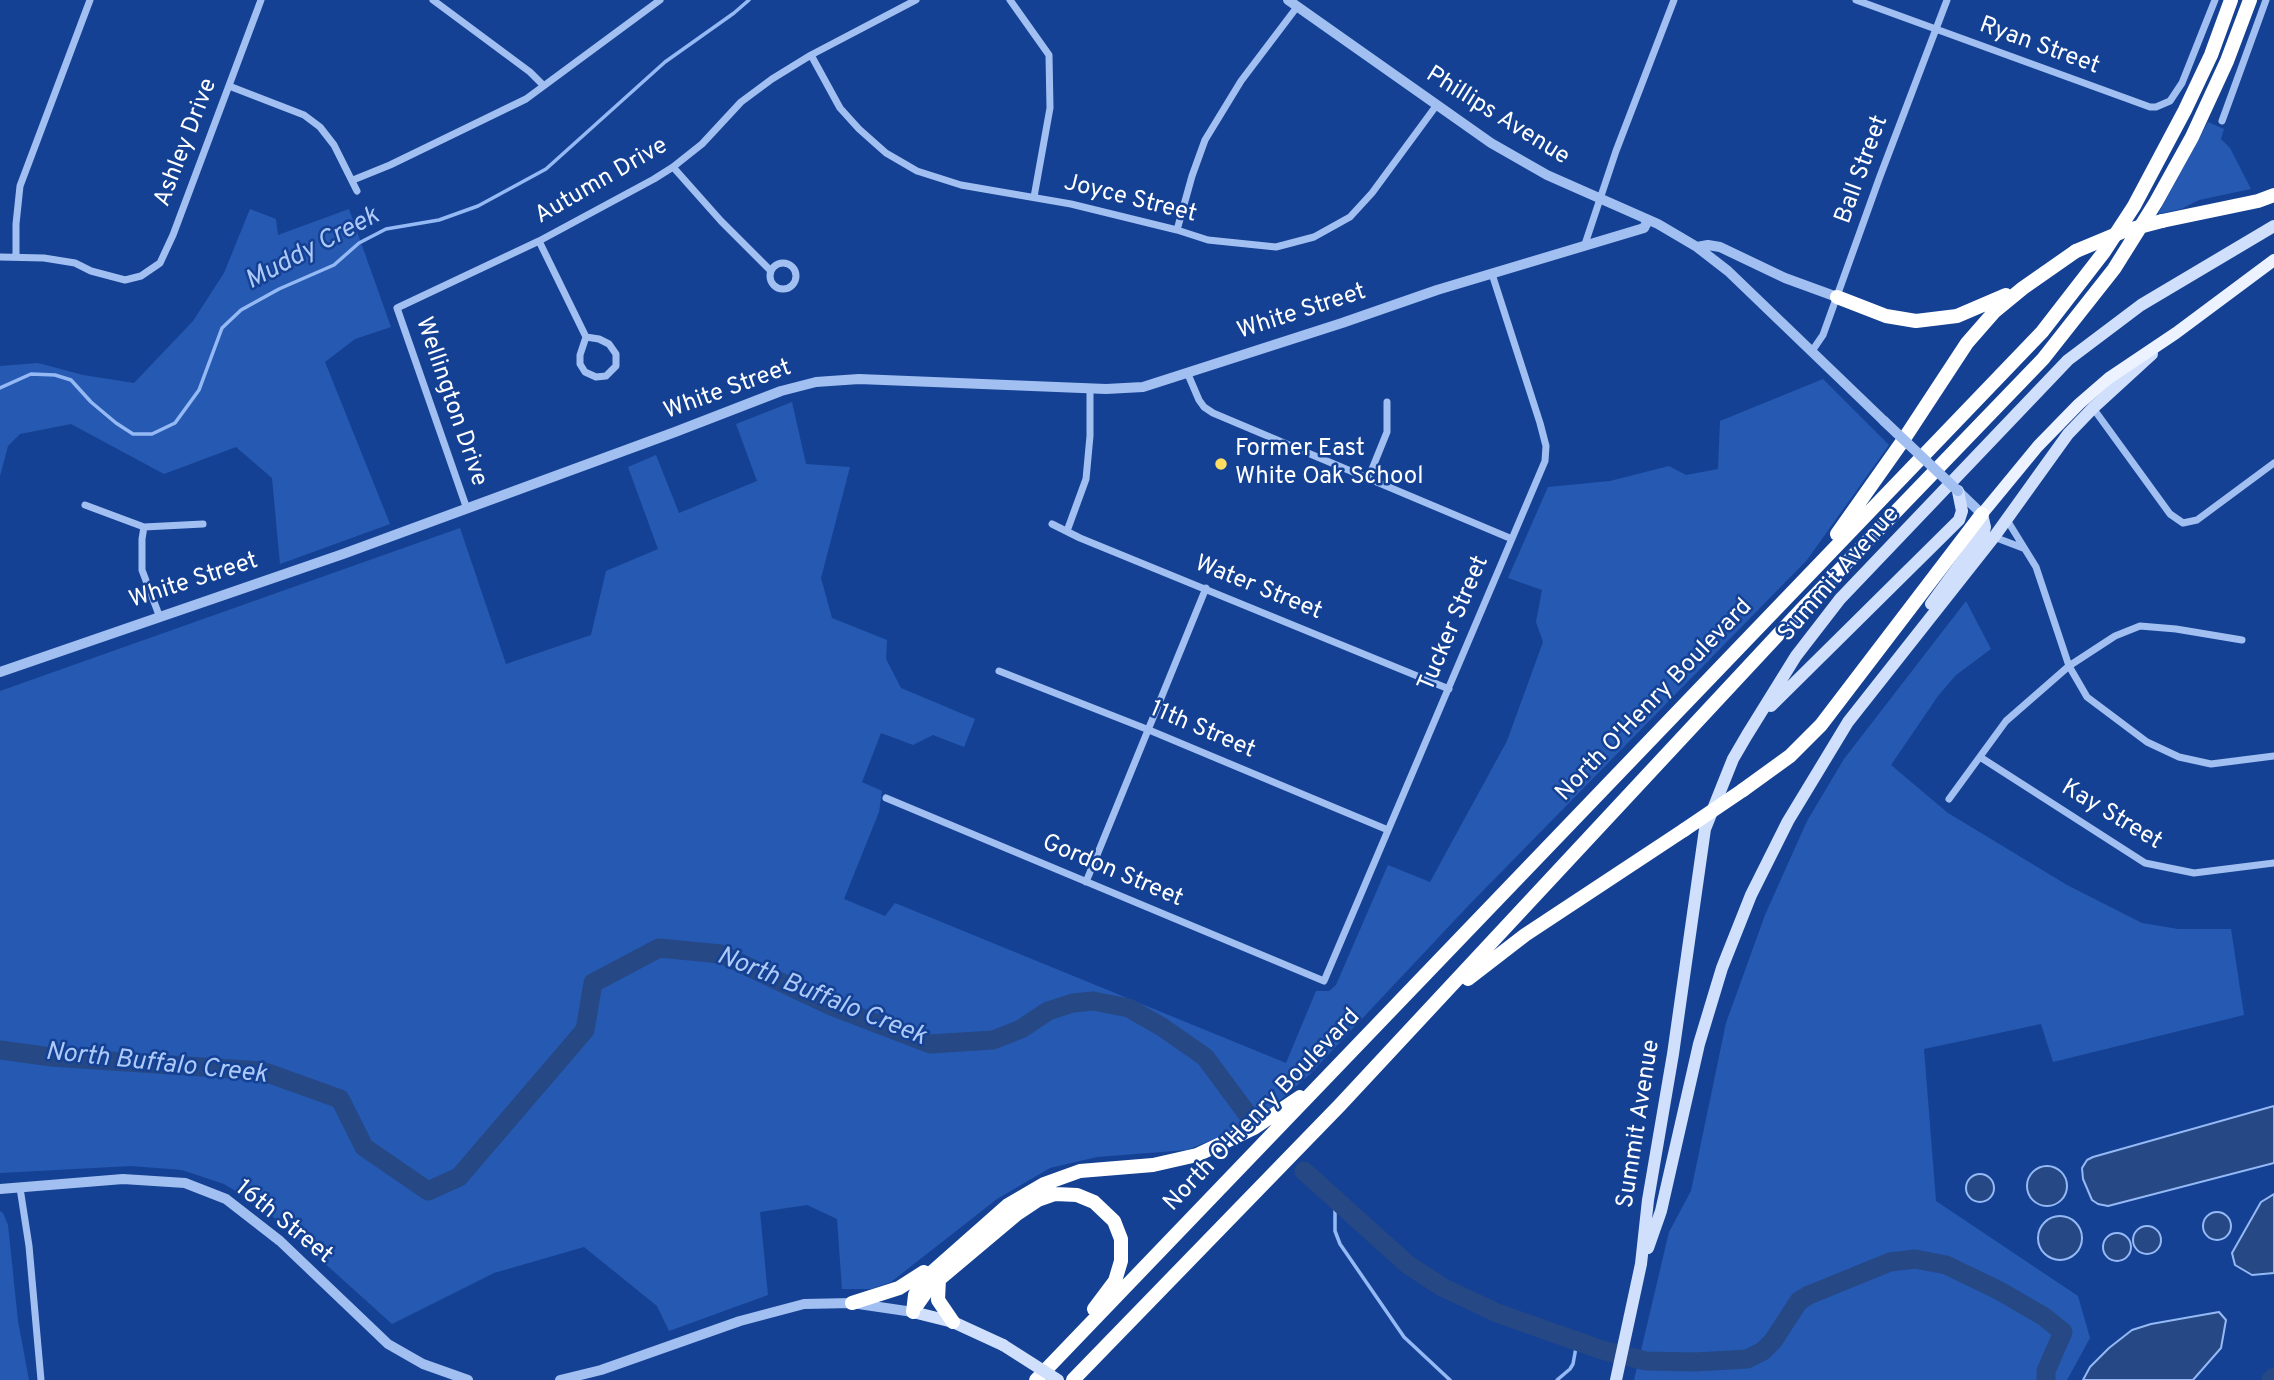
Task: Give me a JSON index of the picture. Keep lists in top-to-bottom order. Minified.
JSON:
{"streets":{"highway":["North O'Henry Boulevard"],"main road":["Summit Avenue"],"street":["Ryan Street","Phillips Avenue","Ashley Drive","Ball Street","Autumn Drive","Joyce Street","White Street","Wellington Drive","Water Street","Tucker Street","11th Street","Kay Street","Gordon Street","16th Street"]},"crossings":[["Ryan Street","Ball Street"],["Phillips Avenue","Ball Street"],["Phillips Avenue","Joyce Street"],["Phillips Avenue","White Street"],["Phillips Avenue","Summit Avenue"],["Autumn Drive","Joyce Street"],["Autumn Drive","Wellington Drive"],["White Street","Wellington Drive"],["White Street","Tucker Street"],["Water Street","Tucker Street"],["Tucker Street","11th Street"],["Tucker Street","Gordon Street"]],"water":["Muddy Creek","North Buffalo Creek"],"places":["Former East White Oak School"]}
